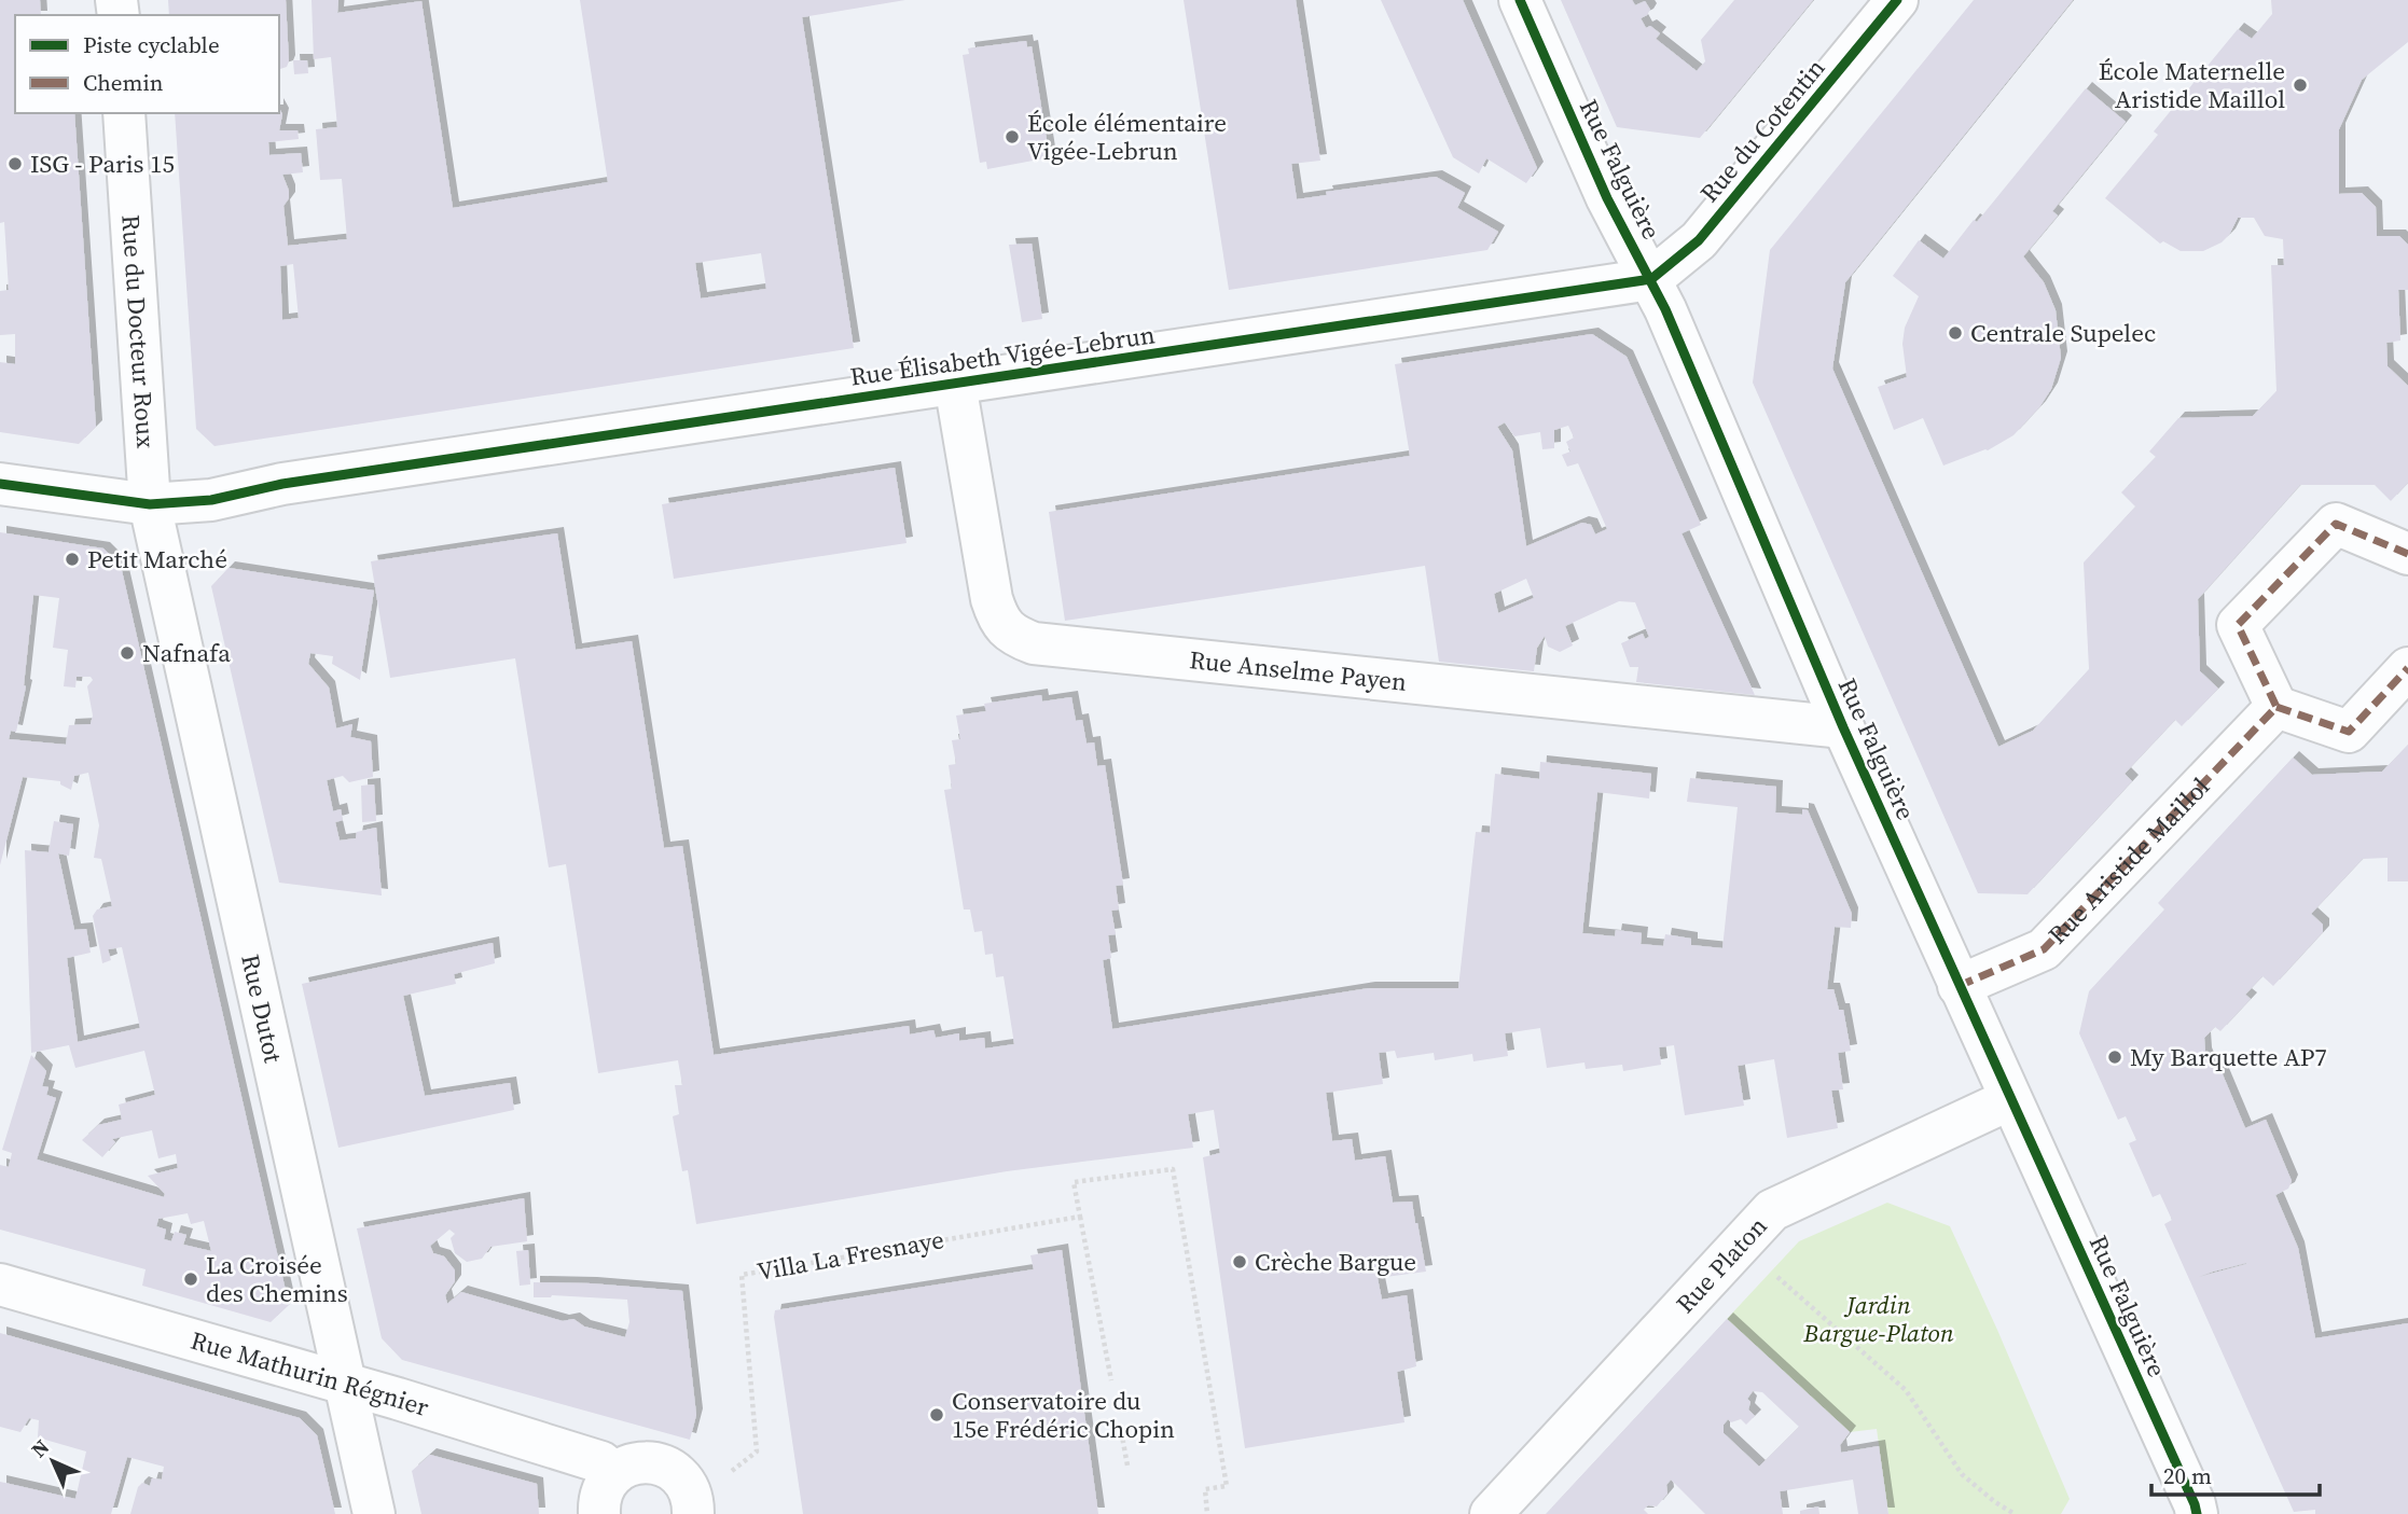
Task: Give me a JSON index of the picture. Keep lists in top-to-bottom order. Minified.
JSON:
{"streets":{"street":["Rue du Cotentin","Rue Falguière","Rue du Docteur Roux","Rue Élisabeth Vigée-Lebrun","Rue Anselme Payen","Rue Aristide Maillol","Rue Dutot","Rue Platon","Rue Mathurin Régnier"],"path":["Villa La Fresnaye"]},"crossings":[["Rue du Cotentin","Rue Falguière"],["Rue du Cotentin","Rue Élisabeth Vigée-Lebrun"],["Rue Falguière","Rue Élisabeth Vigée-Lebrun"],["Rue Falguière","Rue Anselme Payen"],["Rue Falguière","Rue Aristide Maillol"],["Rue Falguière","Rue Platon"],["Rue du Docteur Roux","Rue Élisabeth Vigée-Lebrun"],["Rue du Docteur Roux","Rue Dutot"],["Rue Élisabeth Vigée-Lebrun","Rue Anselme Payen"],["Rue Élisabeth Vigée-Lebrun","Rue Dutot"],["Rue Dutot","Rue Mathurin Régnier"]],"parks":["Jardin Bargue-Platon"],"places":["École Maternelle Aristide Maillol","École élémentaire Vigée-Lebrun","ISG - Paris 15","Centrale Supelec","Petit Marché","Nafnafa","My Barquette AP7","Crèche Bargue","La Croisée des Chemins","Conservatoire du 15e Frédéric Chopin"],"legend":["Piste cyclable","Chemin"],"scale_bar":"20 m","north":"top left"}
